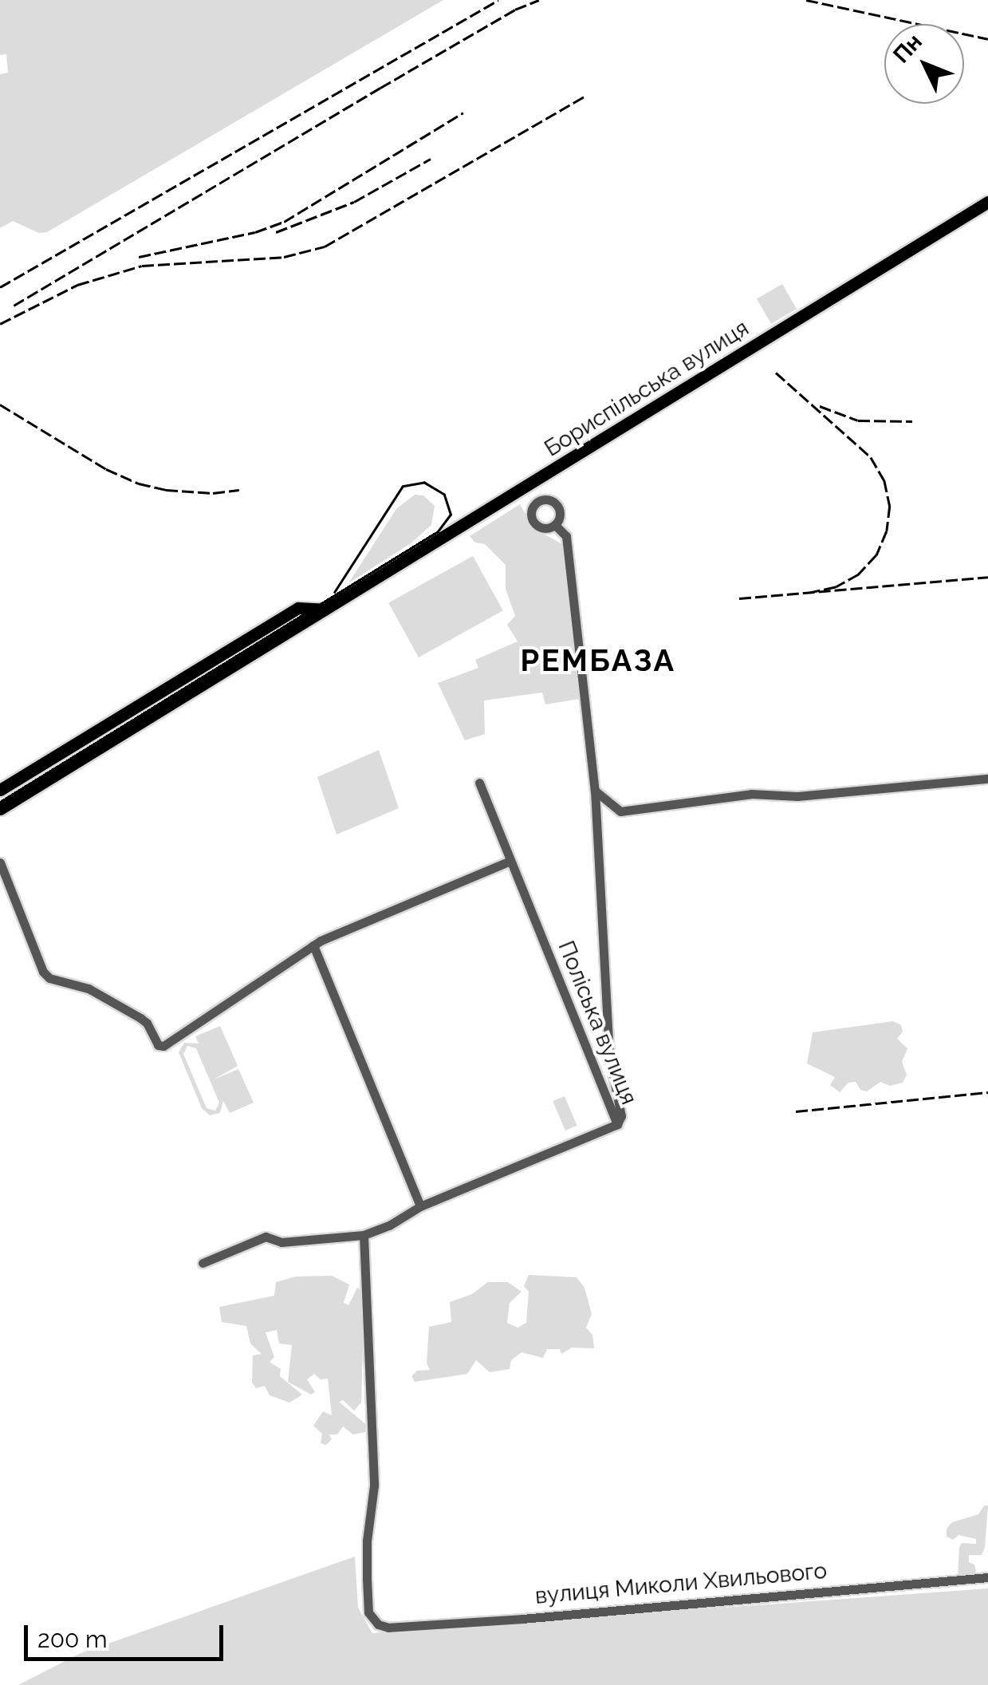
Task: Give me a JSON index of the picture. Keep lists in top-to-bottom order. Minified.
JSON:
{"streets":{"main road":["Бориспільська вулиця"],"street":["Поліська вулиця","вулиця Миколи Хвильового"]},"crossings":[["Поліська вулиця","вулиця Миколи Хвильового"]],"districts":["РЕМБАЗА"],"scale_bar":"200 m","north":"top left"}
